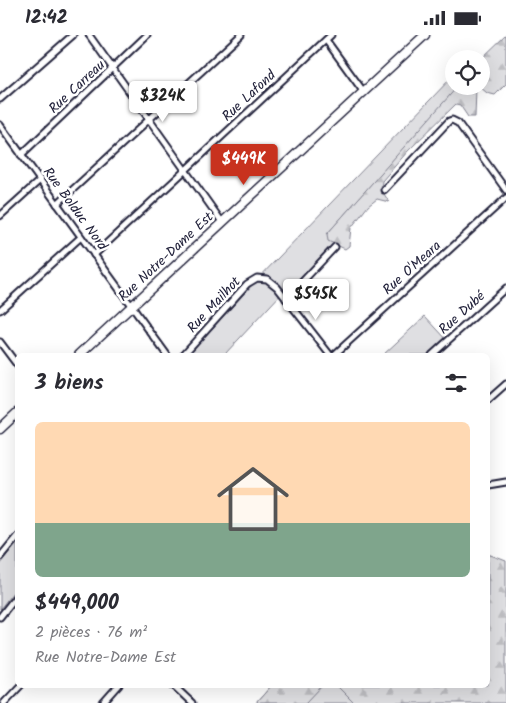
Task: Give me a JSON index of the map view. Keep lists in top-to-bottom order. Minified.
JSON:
{"streets":{"street":["Rue Carreau","Rue Lafond","Rue Bolduc Nord","Rue Notre-Dame Est","Rue O'Meara","Rue Mailhot","Rue Dubé"]},"crossings":[["Rue Carreau","Rue Bolduc Nord"],["Rue Lafond","Rue Bolduc Nord"],["Rue Bolduc Nord","Rue Notre-Dame Est"]],"page":{"status":"12:42","price":["$324K","$449K","$545K"],"heading":"3 biens","list":[{"name":"$449,000","note":"2 pièces · 76 m² · Rue Notre-Dame Est"}]}}
